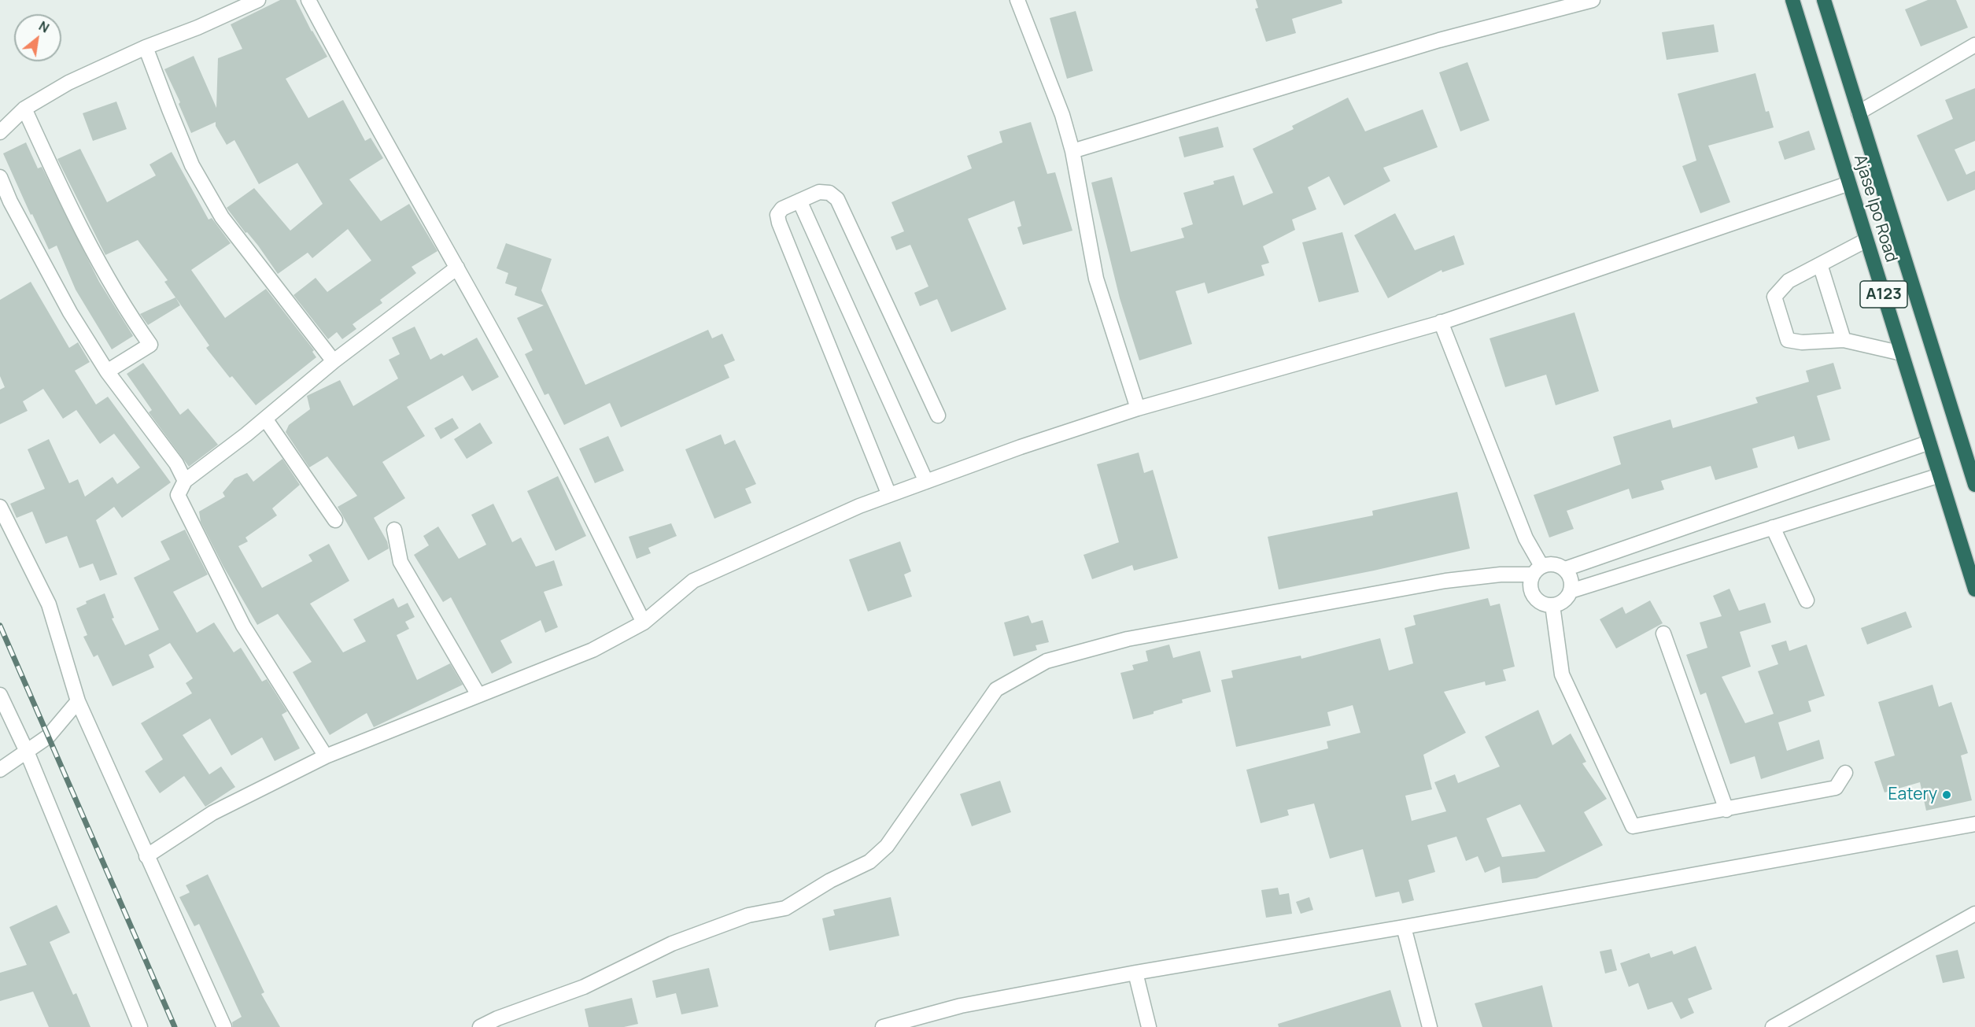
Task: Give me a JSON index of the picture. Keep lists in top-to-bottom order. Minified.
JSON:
{"streets":{"highway":["Ajase Ipo Road","A123"]},"places":["Eatery"],"north":"top right"}
